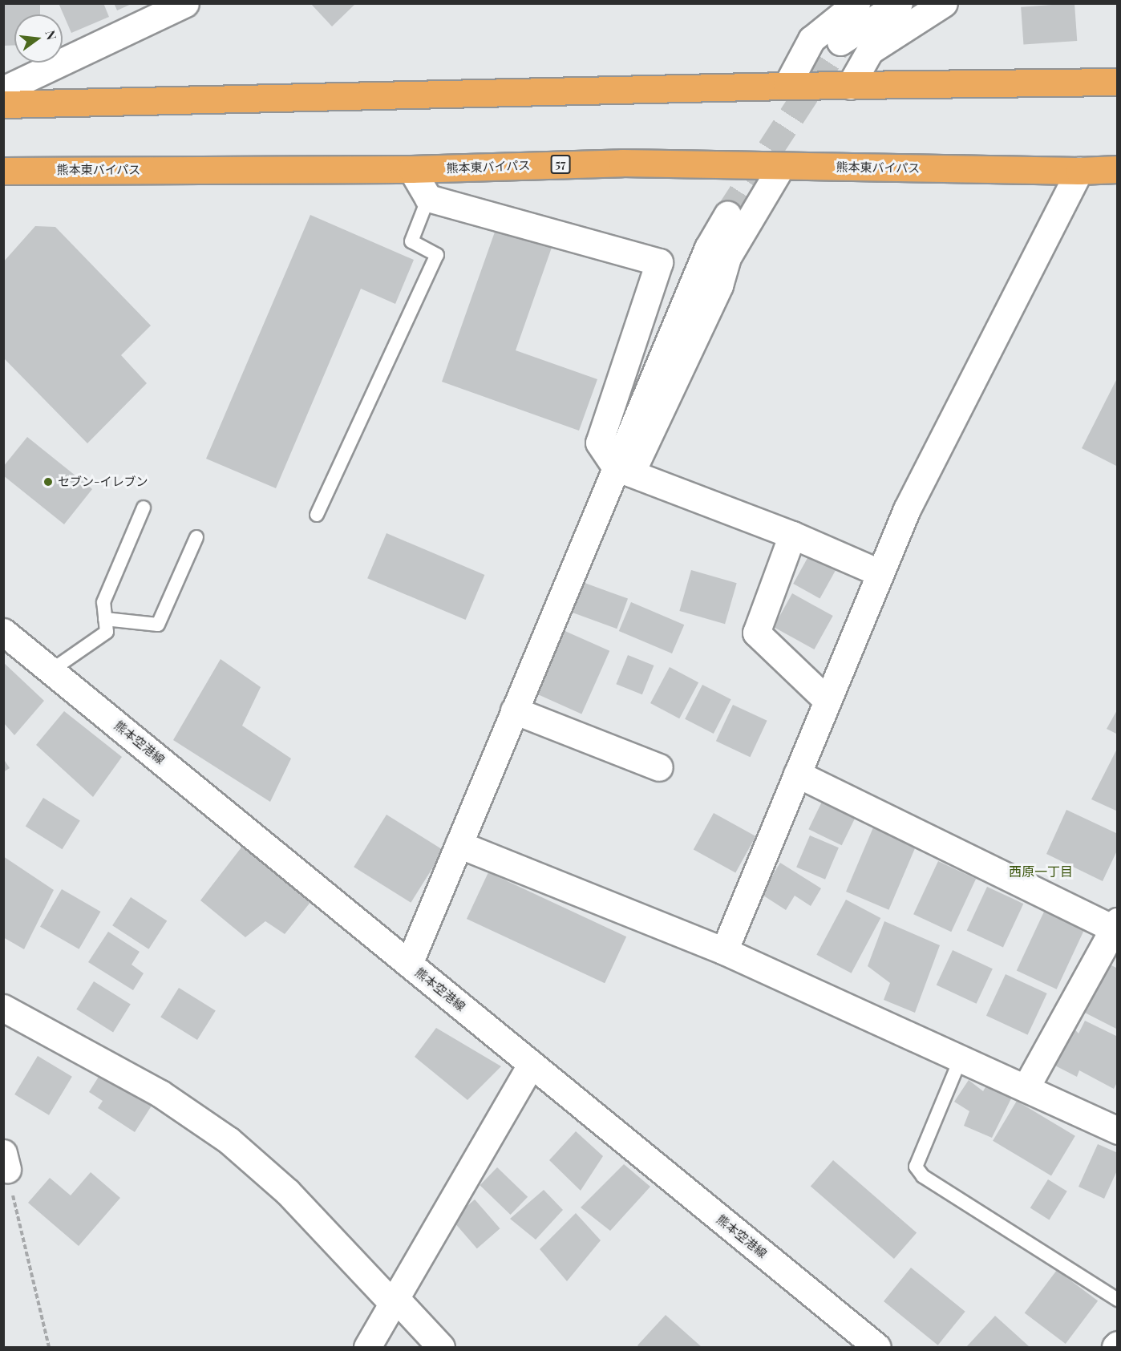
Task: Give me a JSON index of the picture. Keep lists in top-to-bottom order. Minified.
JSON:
{"streets":{"highway":["57","熊本東バイパス"],"street":["熊本空港線"]},"districts":["西原一丁目"],"places":["セブン-イレブン"],"north":"right"}
